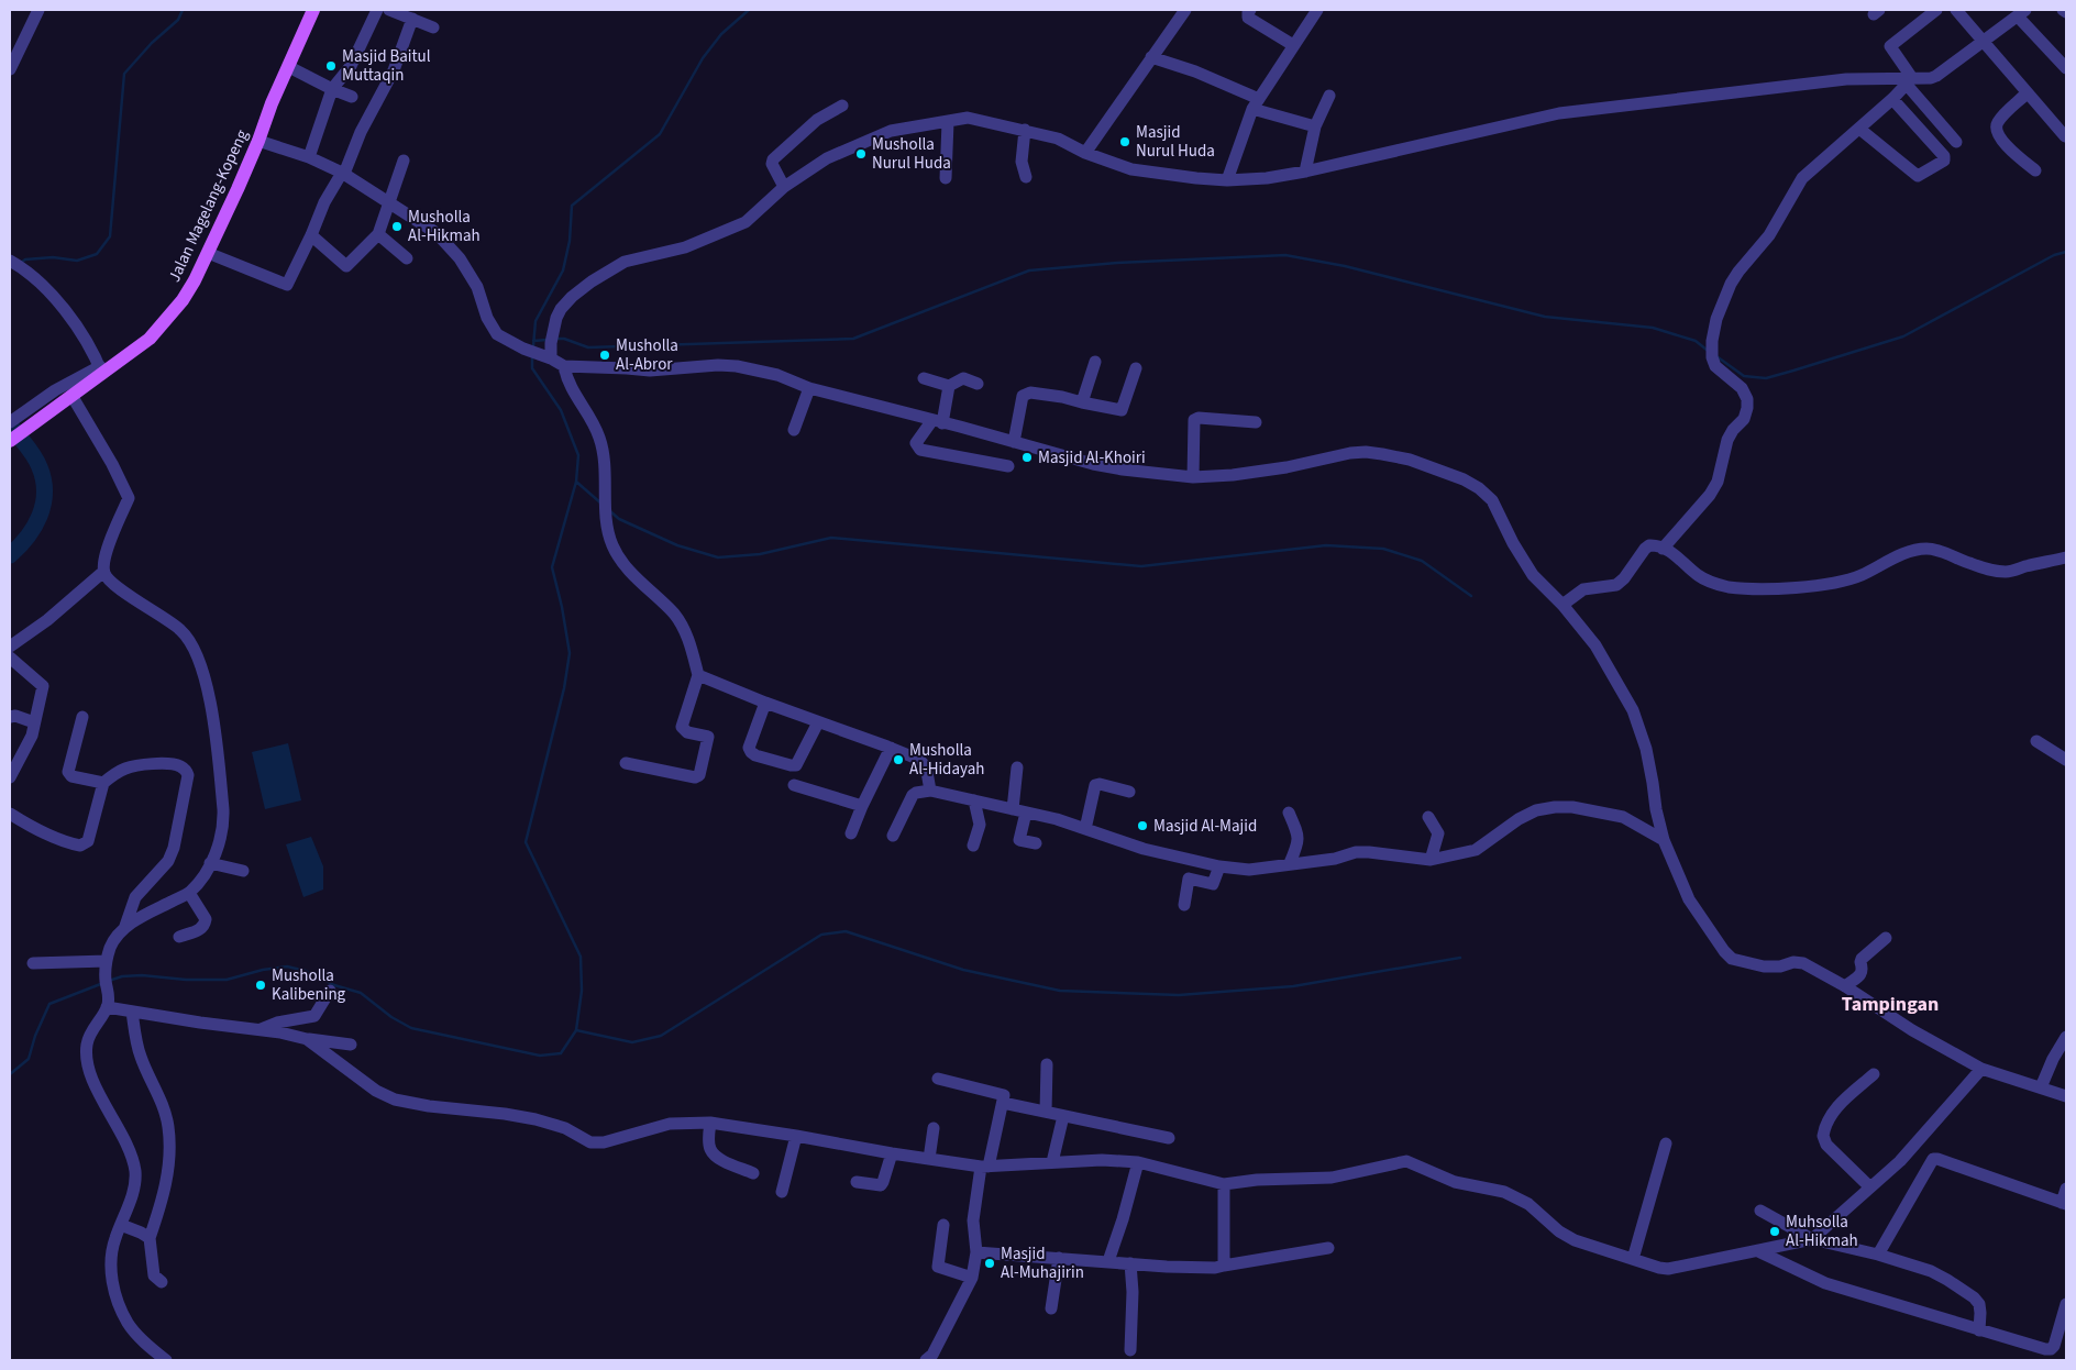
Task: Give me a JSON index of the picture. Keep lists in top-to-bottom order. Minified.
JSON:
{"streets":{"main road":["Jalan Magelang-Kopeng"]},"districts":["Tampingan"],"places":["Masjid Baitul Muttaqin","Masjid Nurul Huda","Musholla Nurul Huda","Musholla Al-Hikmah","Musholla Al-Abror","Masjid Al-Khoiri","Musholla Al-Hidayah","Masjid Al-Majid","Musholla Kalibening","Muhsolla Al-Hikmah","Masjid Al-Muhajirin"]}
